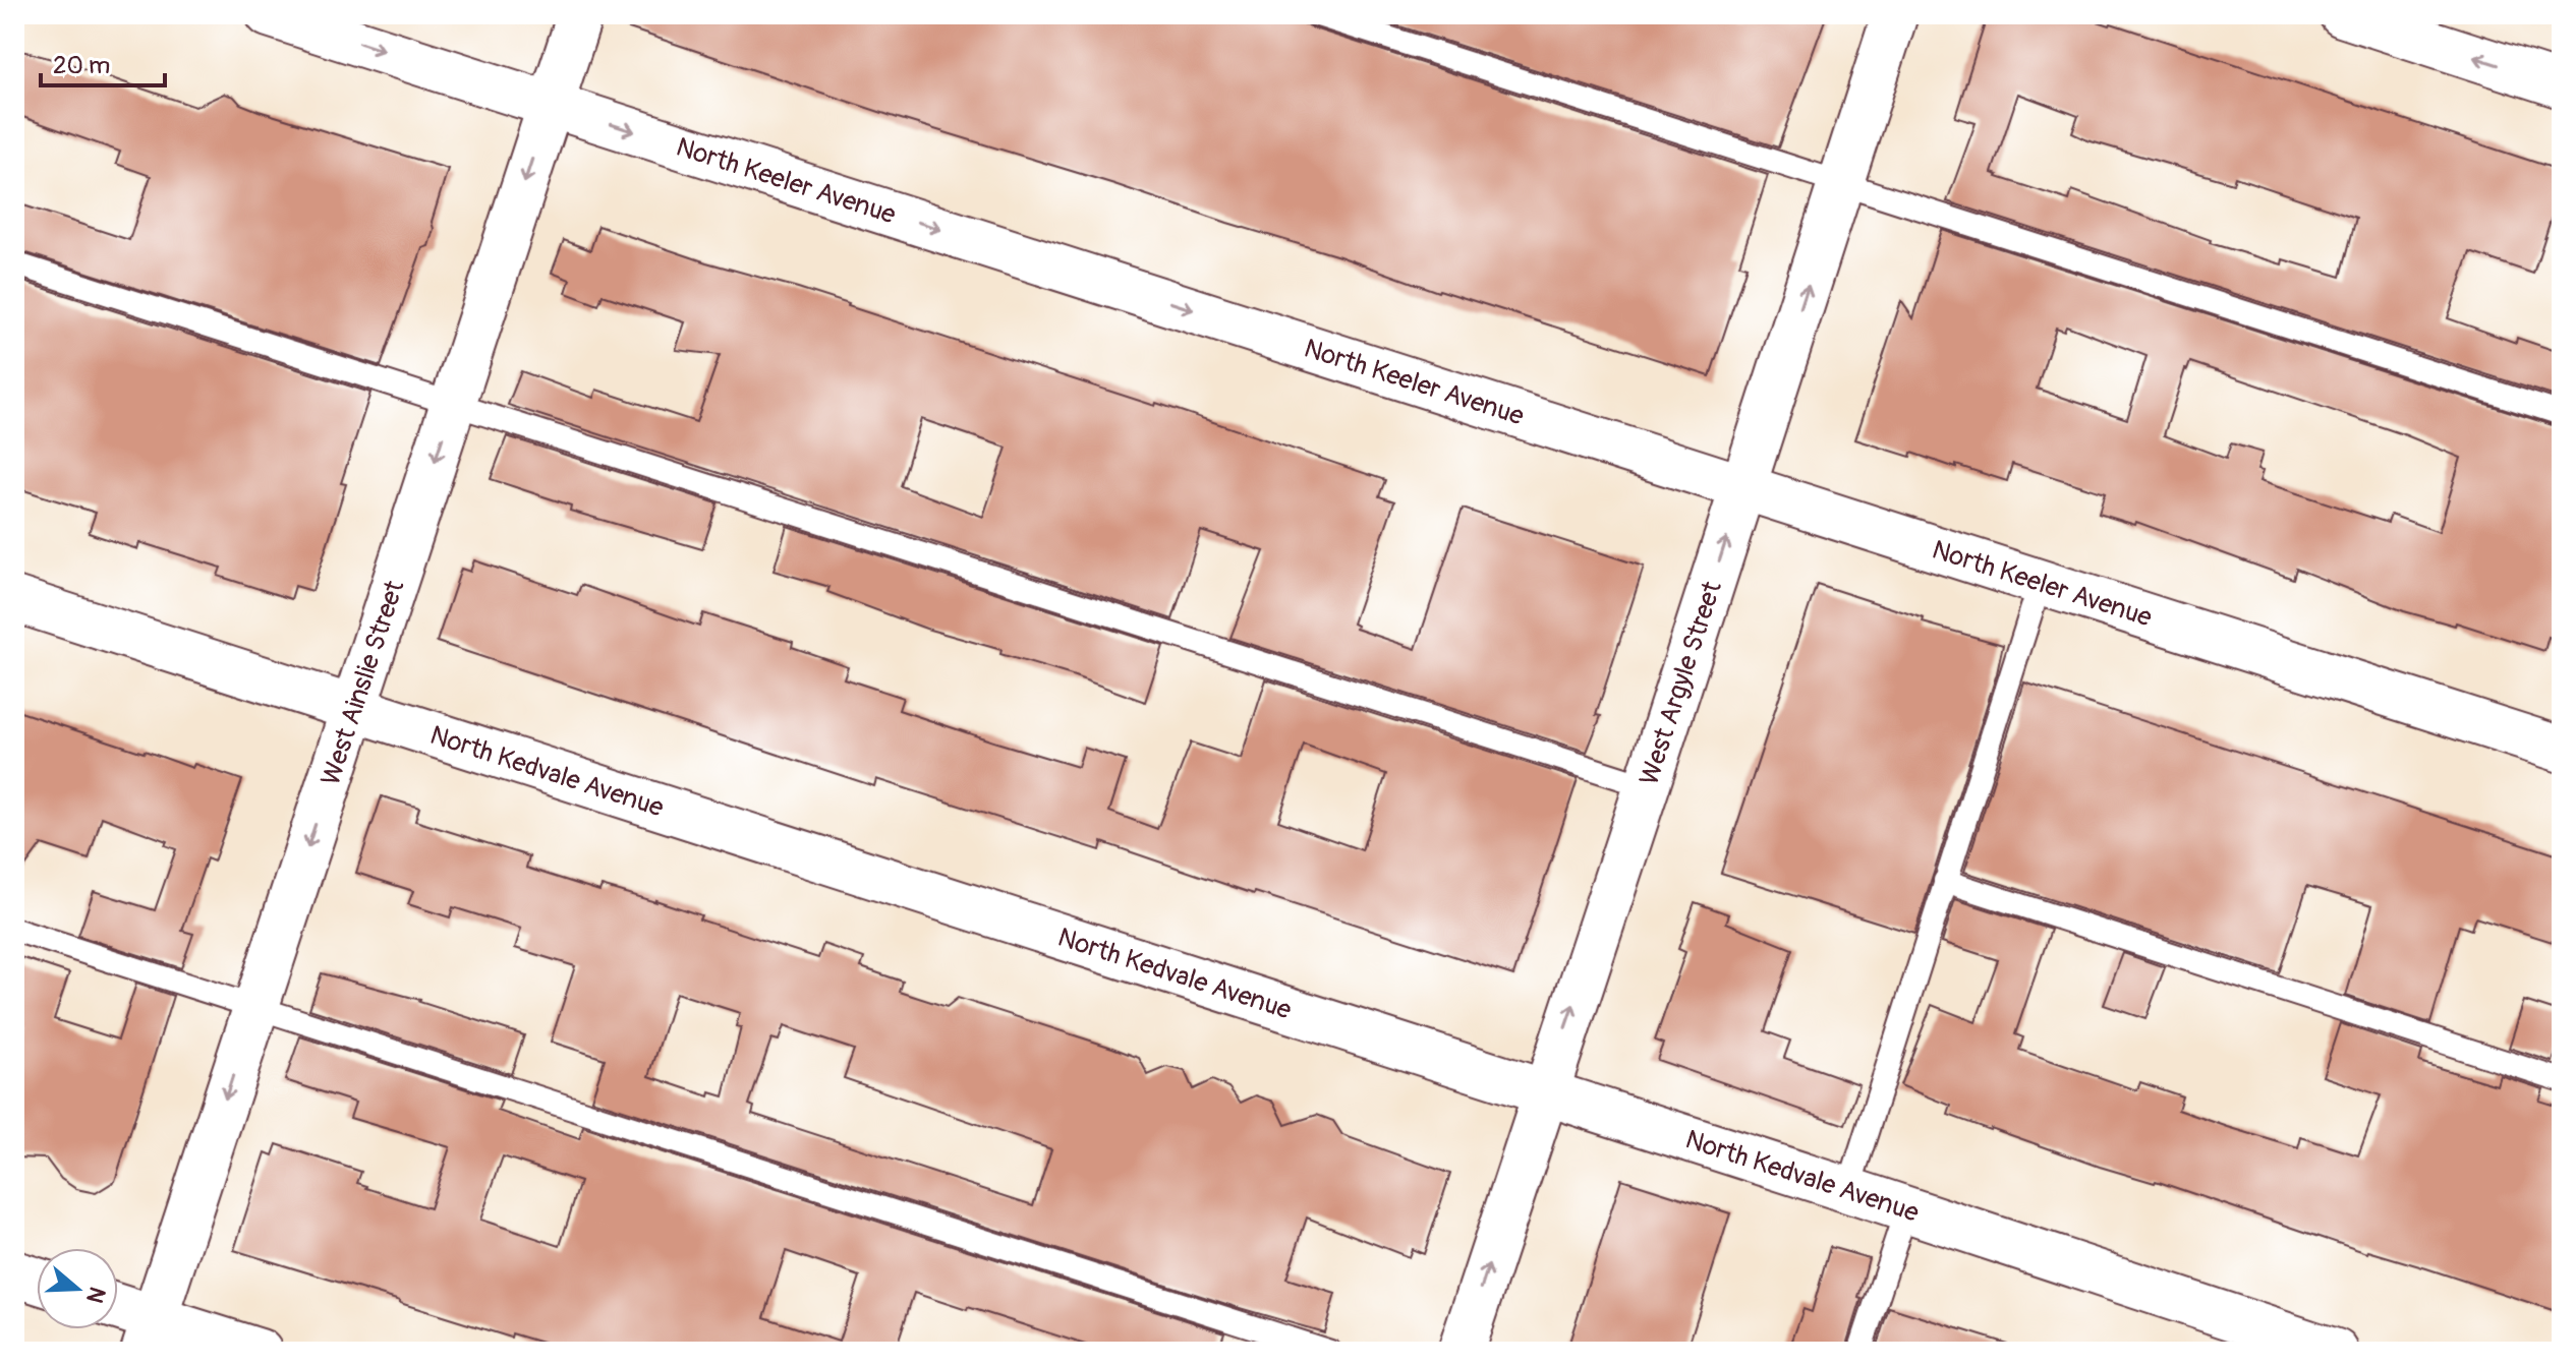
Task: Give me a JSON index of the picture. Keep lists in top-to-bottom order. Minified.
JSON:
{"streets":{"street":["North Keeler Avenue","West Ainslie Street","West Argyle Street","North Kedvale Avenue"]},"crossings":[["North Keeler Avenue","West Ainslie Street"],["North Keeler Avenue","West Argyle Street"],["West Ainslie Street","North Kedvale Avenue"],["West Argyle Street","North Kedvale Avenue"]],"one_way":["North Keeler Avenue","West Ainslie Street","West Argyle Street"],"scale_bar":"20 m","north":"right"}
